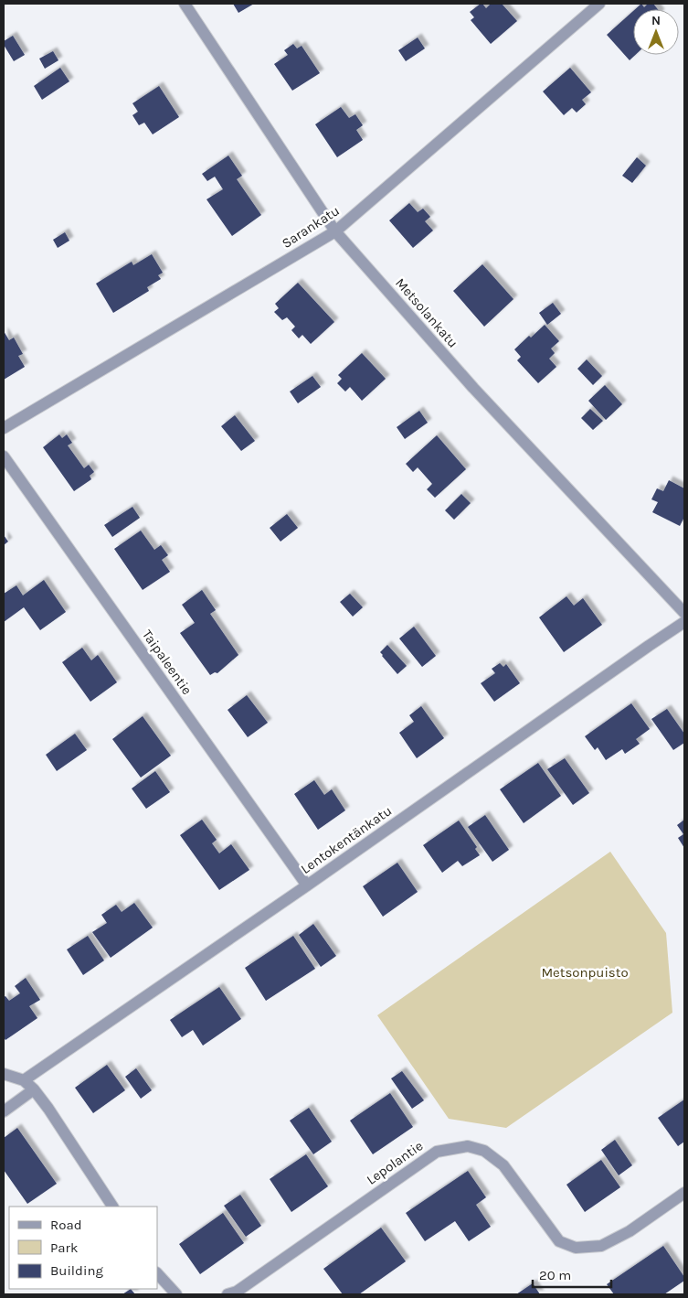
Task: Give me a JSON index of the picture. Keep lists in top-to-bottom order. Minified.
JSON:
{"streets":{"street":["Sarankatu","Metsolankatu","Taipaleentie","Lentokentänkatu","Lepolantie"]},"crossings":[["Sarankatu","Metsolankatu"],["Taipaleentie","Lentokentänkatu"]],"parks":["Metsonpuisto"],"legend":["Road","Park","Building"],"scale_bar":"20 m","north":"top"}
